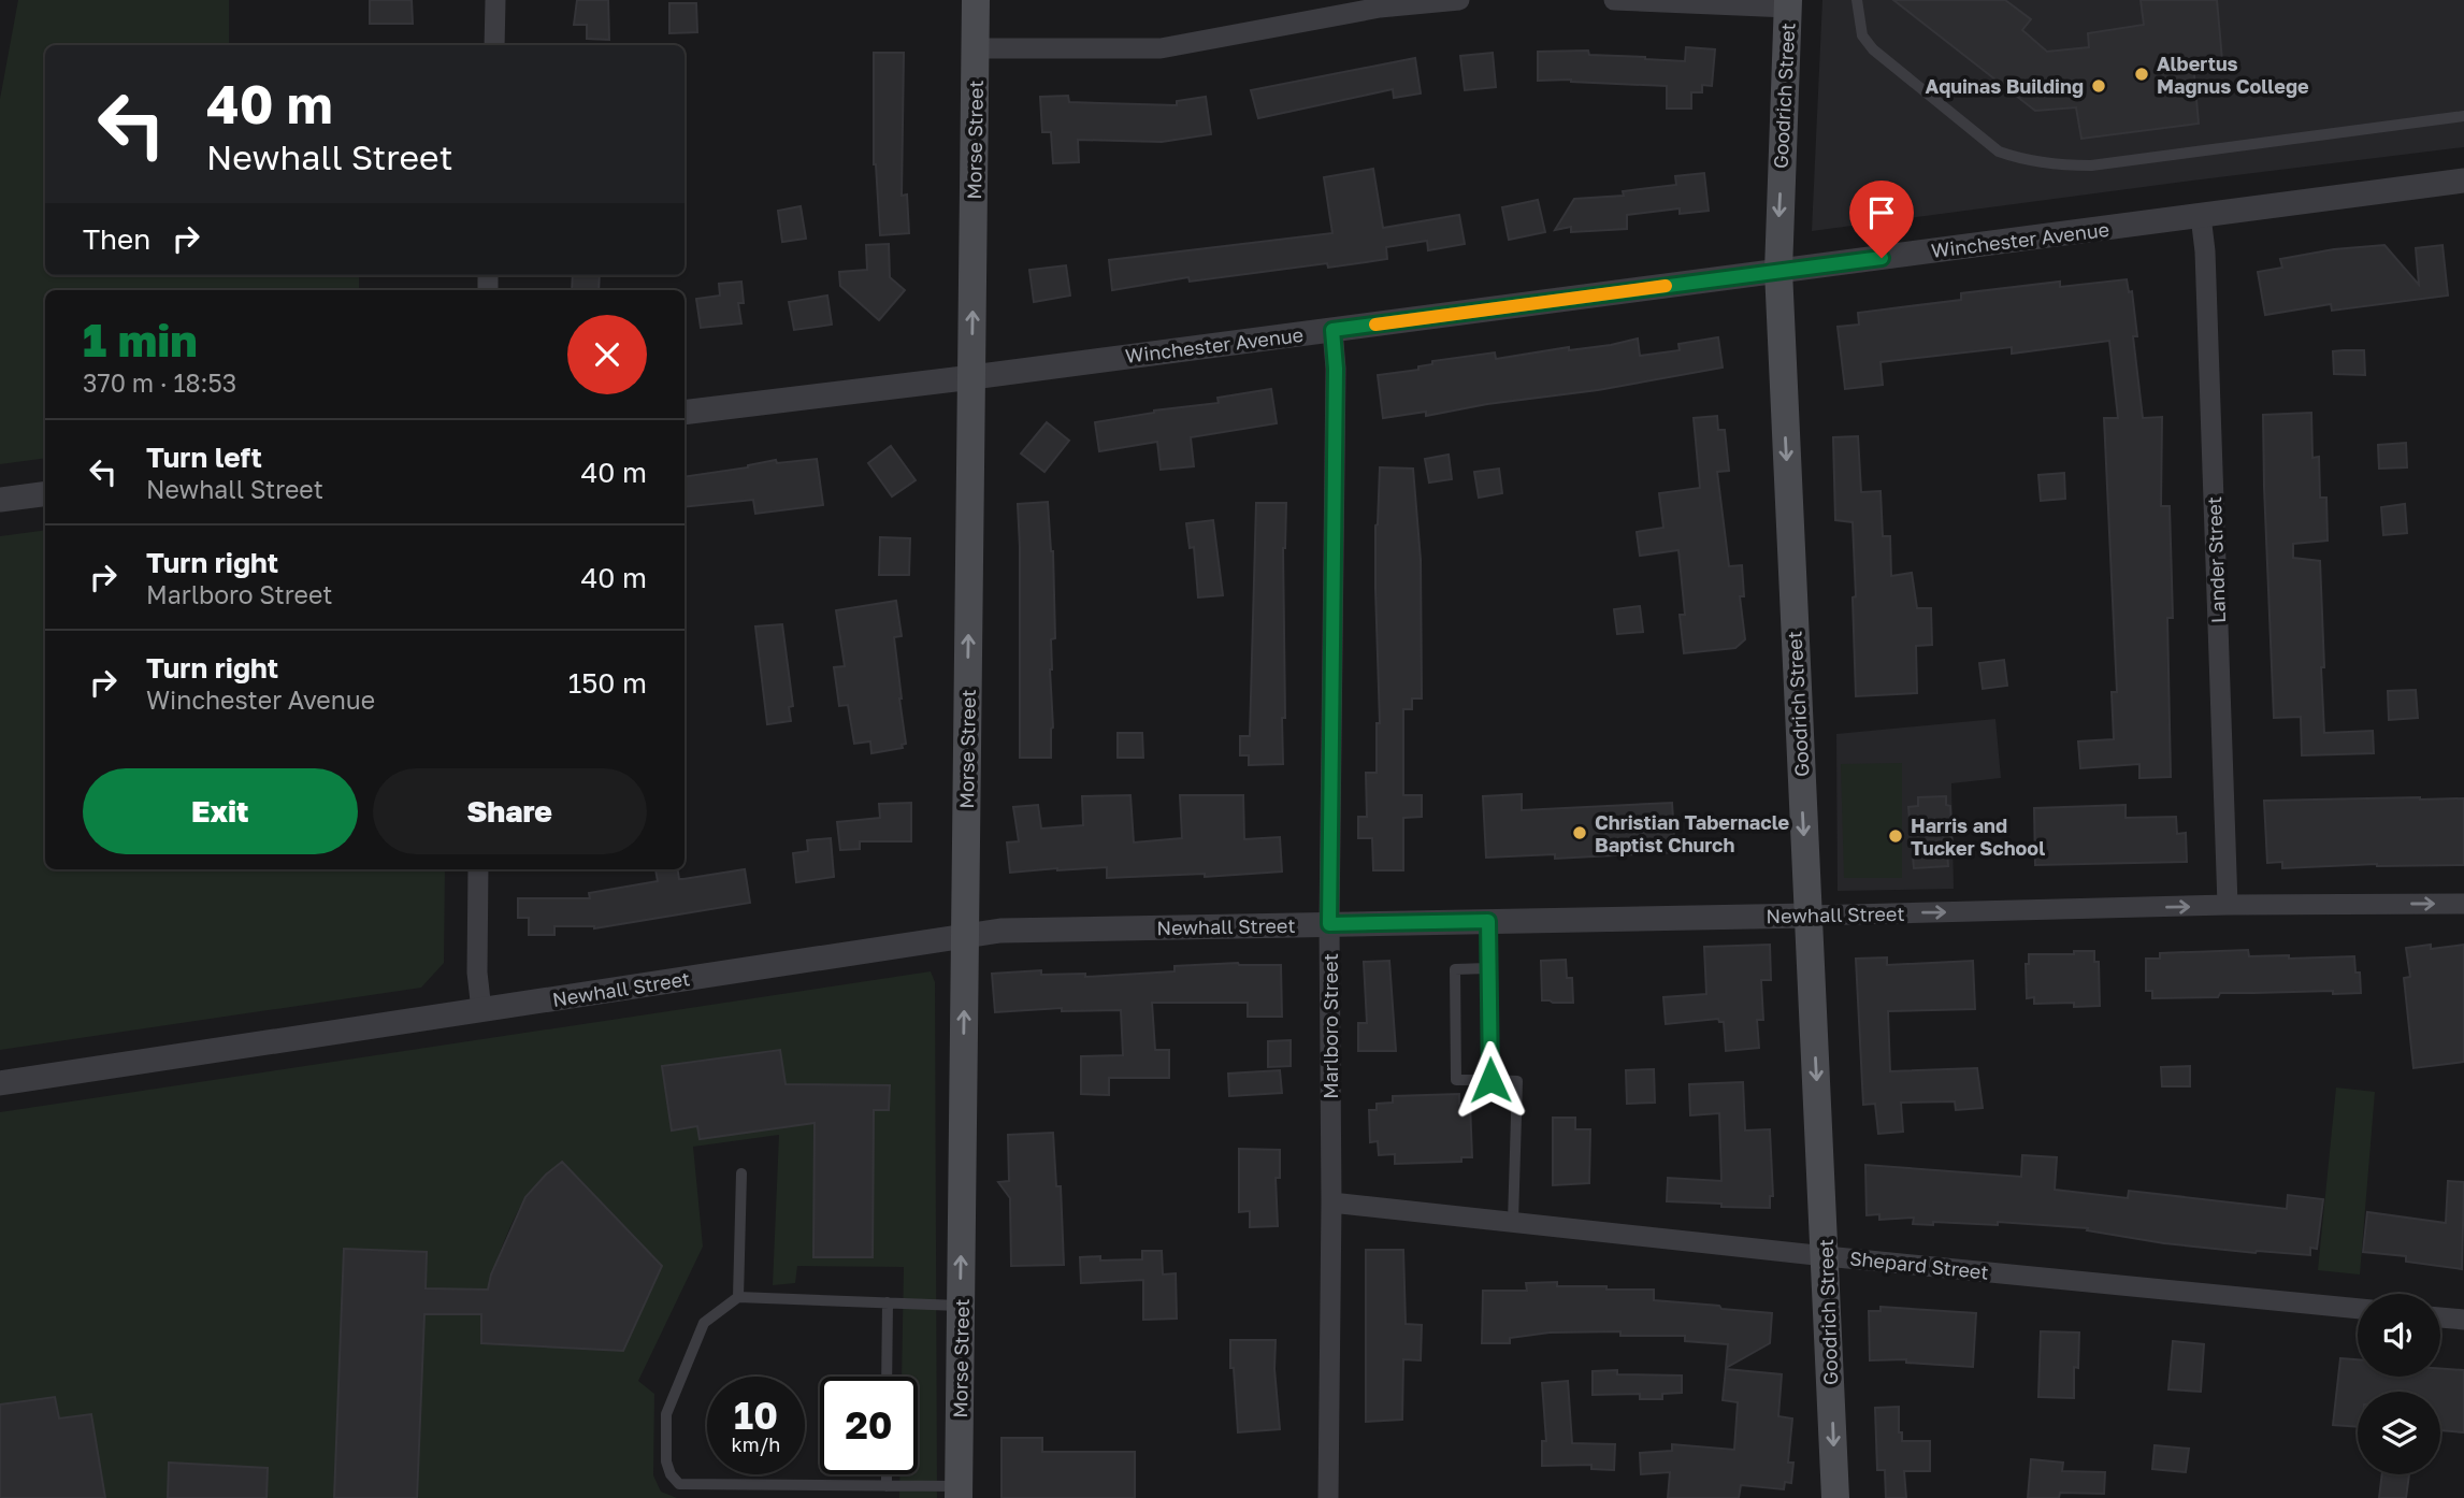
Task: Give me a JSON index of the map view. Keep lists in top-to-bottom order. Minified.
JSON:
{"streets":{"main road":["Goodrich Street","Morse Street"],"street":["Winchester Avenue","Lander Street","Newhall Street","Marlboro Street","Shepard Street"]},"crossings":[["Goodrich Street","Winchester Avenue"],["Goodrich Street","Newhall Street"],["Goodrich Street","Shepard Street"],["Morse Street","Winchester Avenue"],["Morse Street","Newhall Street"],["Winchester Avenue","Lander Street"],["Winchester Avenue","Marlboro Street"],["Lander Street","Newhall Street"],["Newhall Street","Marlboro Street"],["Marlboro Street","Shepard Street"]],"one_way":["Goodrich Street","Morse Street"],"places":["Albertus Magnus College","Aquinas Building","Christian Tabernacle Baptist Church","Harris and Tucker School"],"page":{"turn":["40 m","Newhall Street"],"then":"Then","heading":["1 min","370 m · 18:53"],"list":[{"name":"Turn left","note":"Newhall Street","value":"40 m"},{"name":"Turn right","note":"Marlboro Street","value":"40 m"},{"name":"Turn right","note":"Winchester Avenue","value":"150 m"}],"buttons":["Exit","Share"],"speed":"10 km/h","limit":"20"}}
